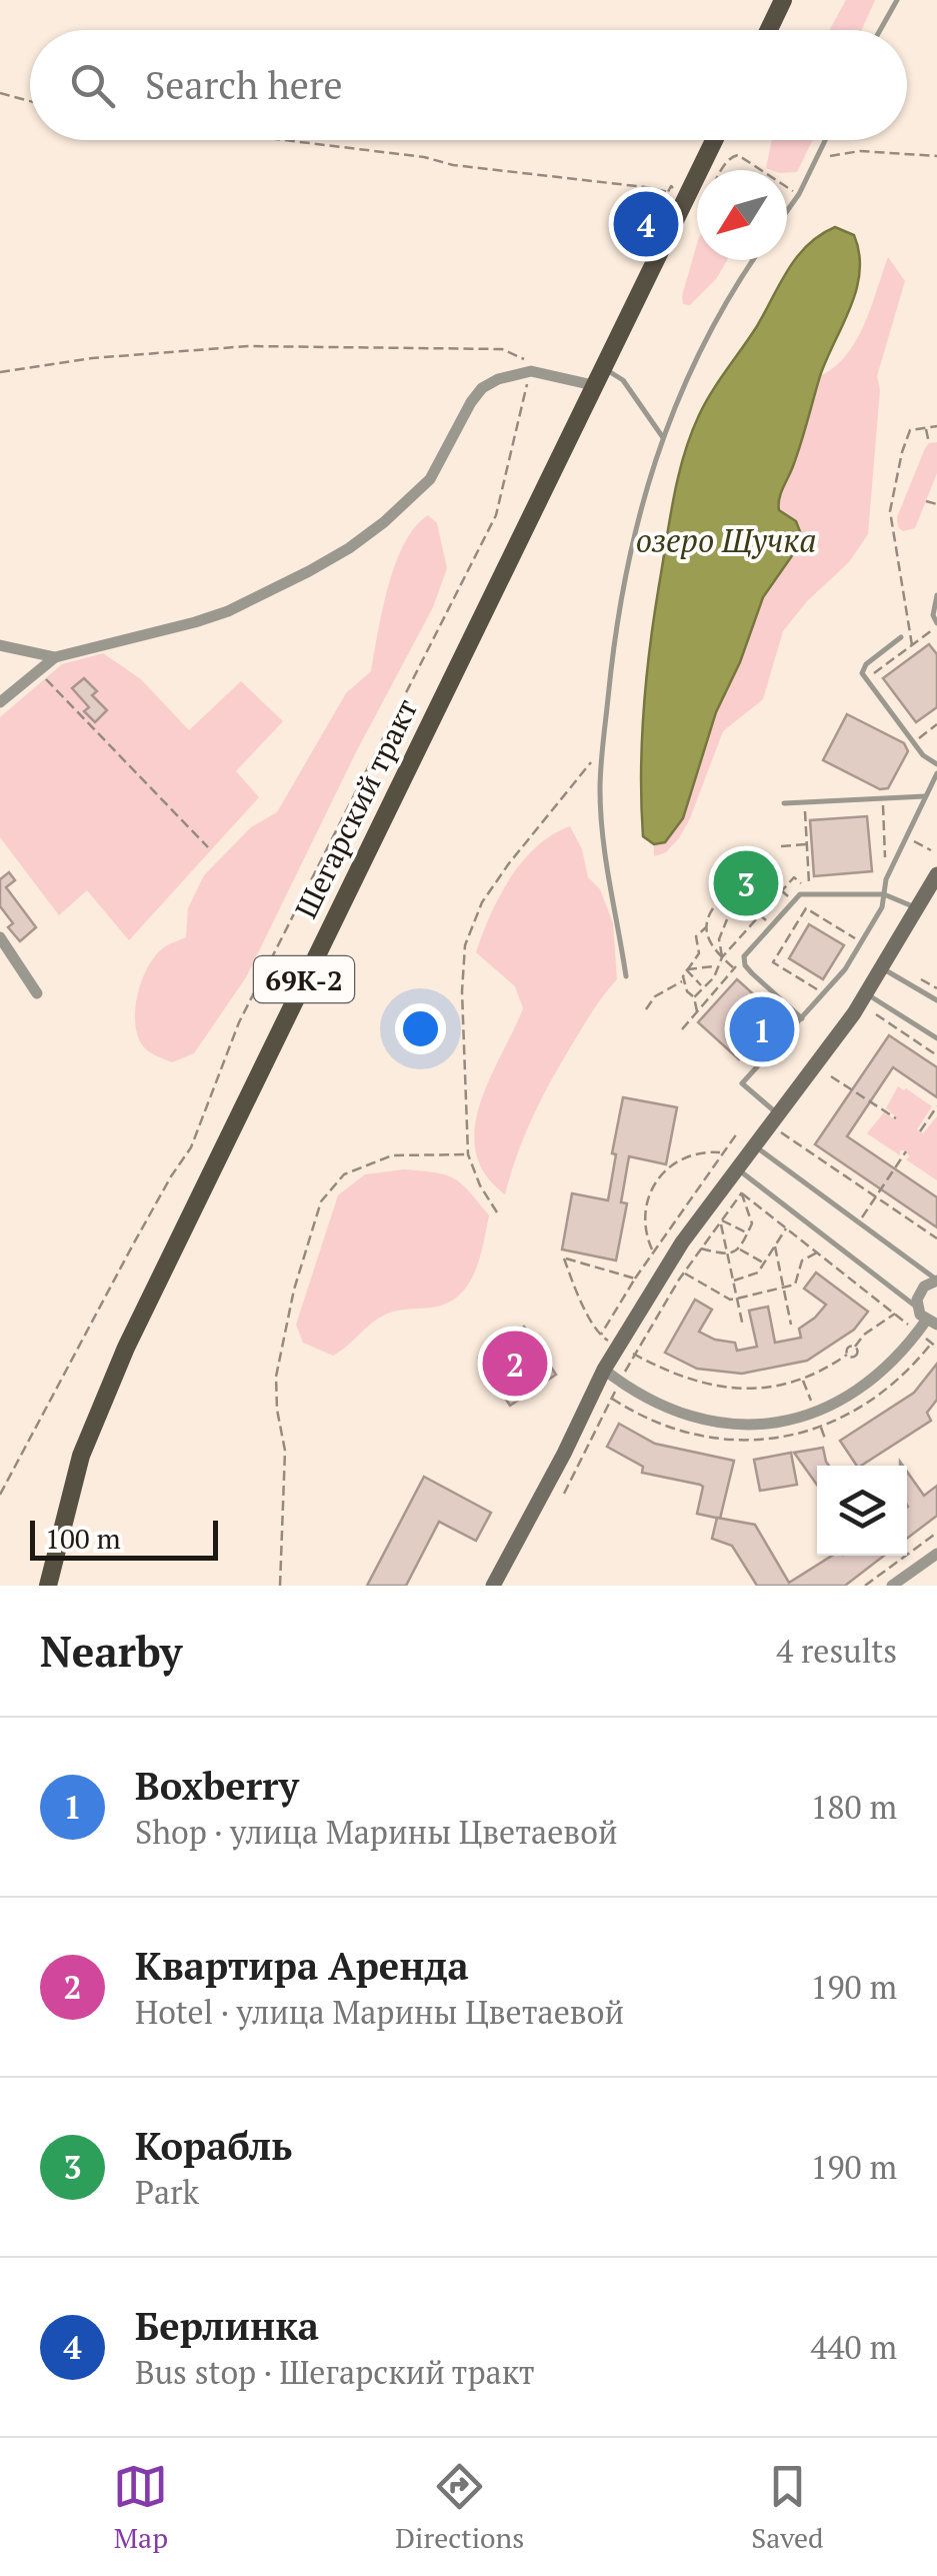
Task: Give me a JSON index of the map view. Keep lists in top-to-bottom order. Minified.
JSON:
{"streets":{"main road":["Шегарский тракт","69К-2"]},"water":["озеро Щучка"],"scale_bar":"100 m","north":"bottom left","page":{"search":"Search here","pins":["4","3","1","2"],"scale":"100 m","heading":["Nearby","4 results"],"list":[{"mark":"1","name":"Boxberry","note":"Shop · улица Марины Цветаевой","value":"180 m"},{"mark":"2","name":"Квартира Аренда","note":"Hotel · улица Марины Цветаевой","value":"190 m"},{"mark":"3","name":"Корабль","note":"Park","value":"190 m"},{"mark":"4","name":"Берлинка","note":"Bus stop · Шегарский тракт","value":"440 m"}],"nav":["Map","Directions","Saved"]}}
